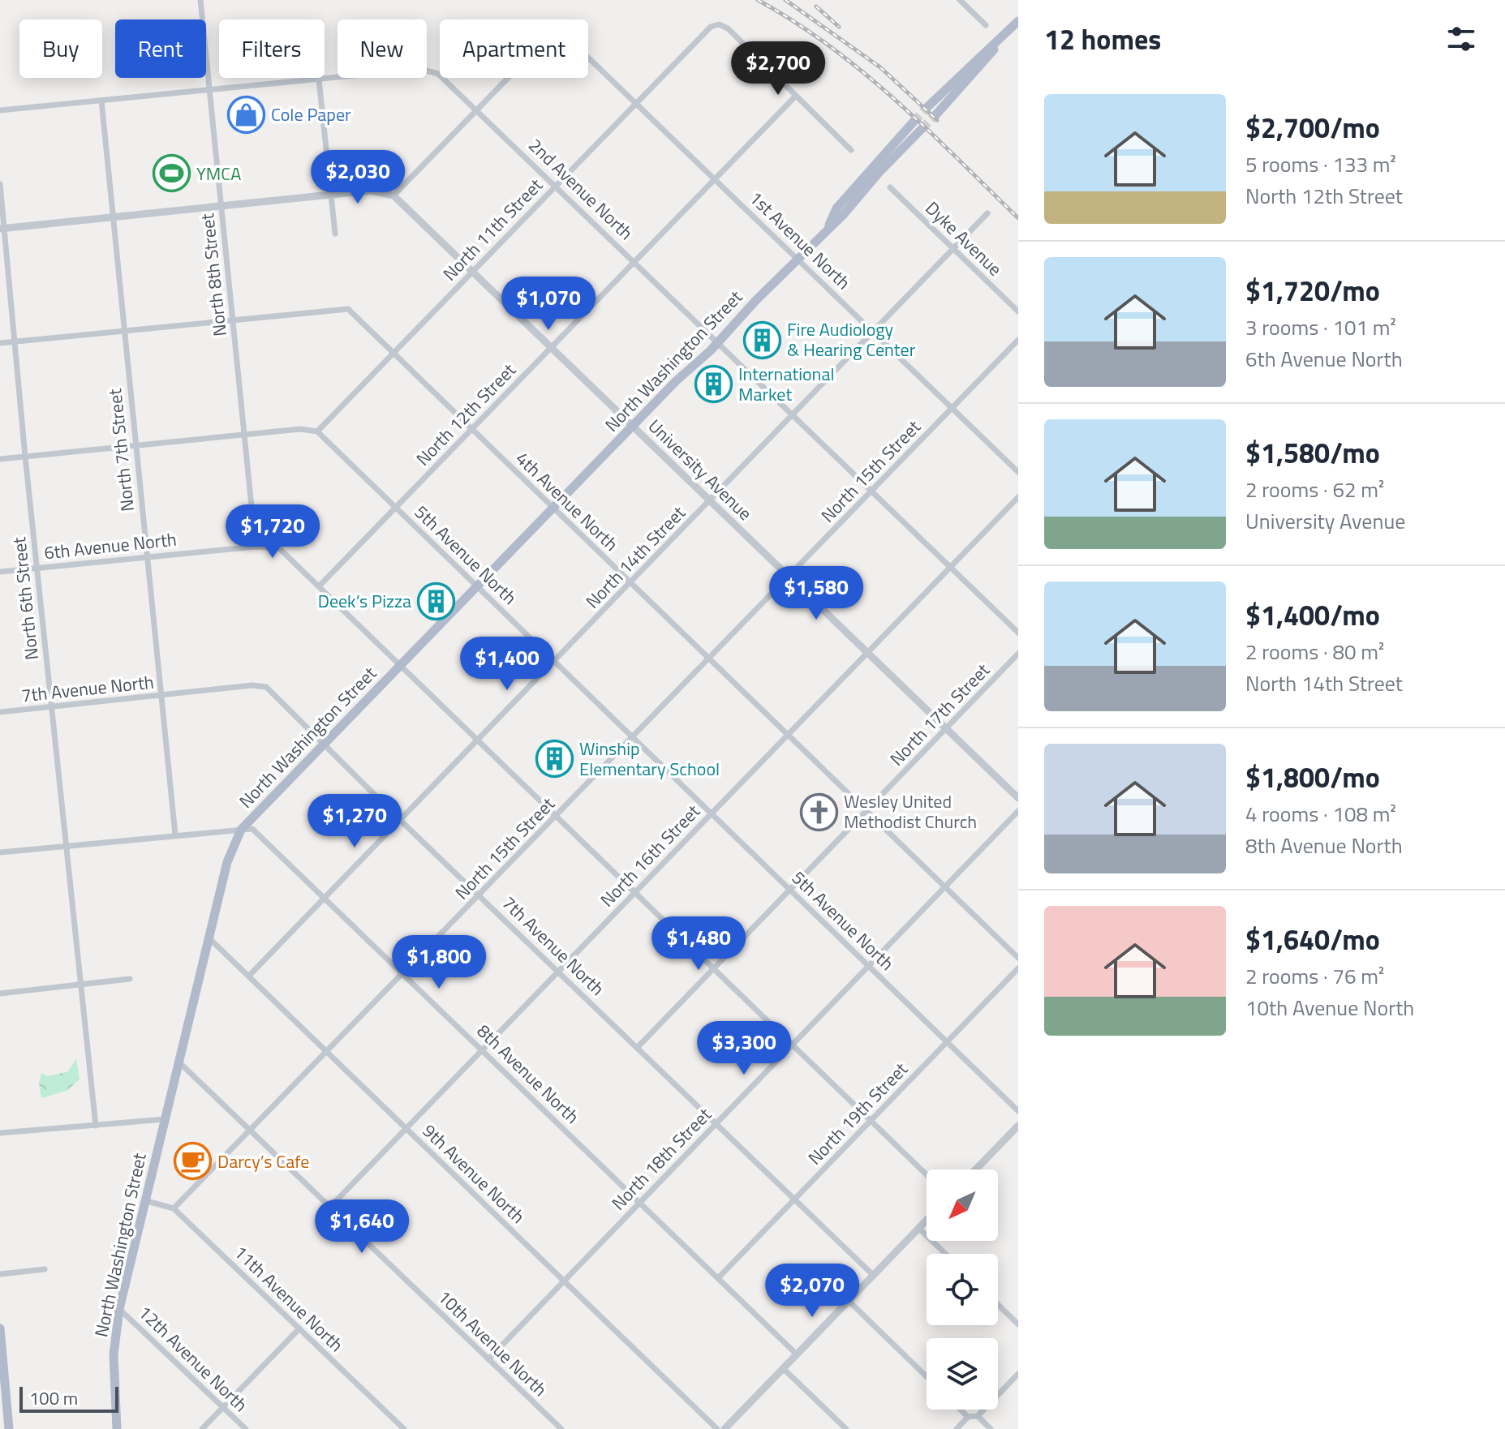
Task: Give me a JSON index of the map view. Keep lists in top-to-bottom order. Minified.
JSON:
{"streets":{"main road":["North Washington Street"],"street":["2nd Avenue North","North 11th Street","Dyke Avenue","1st Avenue North","North 8th Street","North 12th Street","North 7th Street","University Avenue","North 15th Street","4th Avenue North","6th Avenue North","5th Avenue North","North 14th Street","North 6th Street","7th Avenue North","North 17th Street","North 16th Street","8th Avenue North","North 19th Street","North 18th Street","9th Avenue North","11th Avenue North","10th Avenue North","12th Avenue North"]},"crossings":[["2nd Avenue North","North 11th Street"],["2nd Avenue North","1st Avenue North"],["2nd Avenue North","North 8th Street"],["2nd Avenue North","North Washington Street"],["2nd Avenue North","North 12th Street"],["2nd Avenue North","North 7th Street"],["2nd Avenue North","North 15th Street"],["2nd Avenue North","North 14th Street"],["2nd Avenue North","North 16th Street"],["North 11th Street","1st Avenue North"],["North 11th Street","North 12th Street"],["North 11th Street","University Avenue"],["North 11th Street","4th Avenue North"],["North 11th Street","5th Avenue North"],["Dyke Avenue","North 14th Street"],["1st Avenue North","North Washington Street"],["1st Avenue North","North 12th Street"],["1st Avenue North","North 15th Street"],["1st Avenue North","North 14th Street"],["North 8th Street","4th Avenue North"],["North 8th Street","6th Avenue North"],["North Washington Street","University Avenue"],["North Washington Street","4th Avenue North"],["North Washington Street","6th Avenue North"],["North Washington Street","5th Avenue North"],["North Washington Street","7th Avenue North"],["North Washington Street","8th Avenue North"],["North Washington Street","9th Avenue North"],["North Washington Street","11th Avenue North"],["North Washington Street","10th Avenue North"],["North Washington Street","12th Avenue North"],["North 12th Street","University Avenue"],["North 12th Street","4th Avenue North"],["North 12th Street","6th Avenue North"],["North 12th Street","5th Avenue North"],["North 7th Street","4th Avenue North"],["North 7th Street","6th Avenue North"],["North 7th Street","7th Avenue North"],["University Avenue","North 15th Street"],["University Avenue","North 14th Street"],["University Avenue","North 17th Street"],["University Avenue","North 16th Street"],["North 15th Street","4th Avenue North"],["North 15th Street","6th Avenue North"],["North 15th Street","5th Avenue North"],["North 15th Street","7th Avenue North"],["North 15th Street","8th Avenue North"],["North 15th Street","9th Avenue North"],["North 15th Street","11th Avenue North"],["North 15th Street","10th Avenue North"],["4th Avenue North","North 14th Street"],["4th Avenue North","North 6th Street"],["4th Avenue North","North 17th Street"],["4th Avenue North","North 16th Street"],["4th Avenue North","North 18th Street"],["6th Avenue North","North 14th Street"],["6th Avenue North","North 6th Street"],["6th Avenue North","North 17th Street"],["6th Avenue North","North 16th Street"],["6th Avenue North","North 19th Street"],["6th Avenue North","North 18th Street"],["5th Avenue North","North 14th Street"],["5th Avenue North","North 17th Street"],["5th Avenue North","North 16th Street"],["5th Avenue North","North 19th Street"],["5th Avenue North","North 18th Street"],["North 14th Street","7th Avenue North"],["North 14th Street","8th Avenue North"],["North 14th Street","9th Avenue North"],["North 6th Street","7th Avenue North"],["7th Avenue North","North 17th Street"],["7th Avenue North","North 16th Street"],["7th Avenue North","North 19th Street"],["7th Avenue North","North 18th Street"],["North 16th Street","8th Avenue North"],["North 16th Street","9th Avenue North"],["North 16th Street","10th Avenue North"],["8th Avenue North","North 19th Street"],["8th Avenue North","North 18th Street"],["North 18th Street","9th Avenue North"],["North 18th Street","10th Avenue North"]],"places":{"shop":["Cole Paper"],"sports":["YMCA"],"building":["Fire Audiology & Hearing Center","International Market","Deek’s Pizza","Winship Elementary School"],"church":["Wesley United Methodist Church"],"cafe":["Darcy’s Cafe"]},"scale_bar":"100 m","north":"bottom left","page":{"heading":"12 homes","chip":["Buy","Rent","Filters","New","Apartment"],"price":["$2,700","$2,030","$1,070","$1,720","$1,580","$1,400","$1,270","$1,480","$1,800","$3,300","$1,640","$2,070"],"list":[{"name":"$2,700/mo","note":"5 rooms · 133 m² · North 12th Street"},{"name":"$1,720/mo","note":"3 rooms · 101 m² · 6th Avenue North"},{"name":"$1,580/mo","note":"2 rooms · 62 m² · University Avenue"},{"name":"$1,400/mo","note":"2 rooms · 80 m² · North 14th Street"},{"name":"$1,800/mo","note":"4 rooms · 108 m² · 8th Avenue North"},{"name":"$1,640/mo","note":"2 rooms · 76 m² · 10th Avenue North"}],"scale":"100 m"}}
